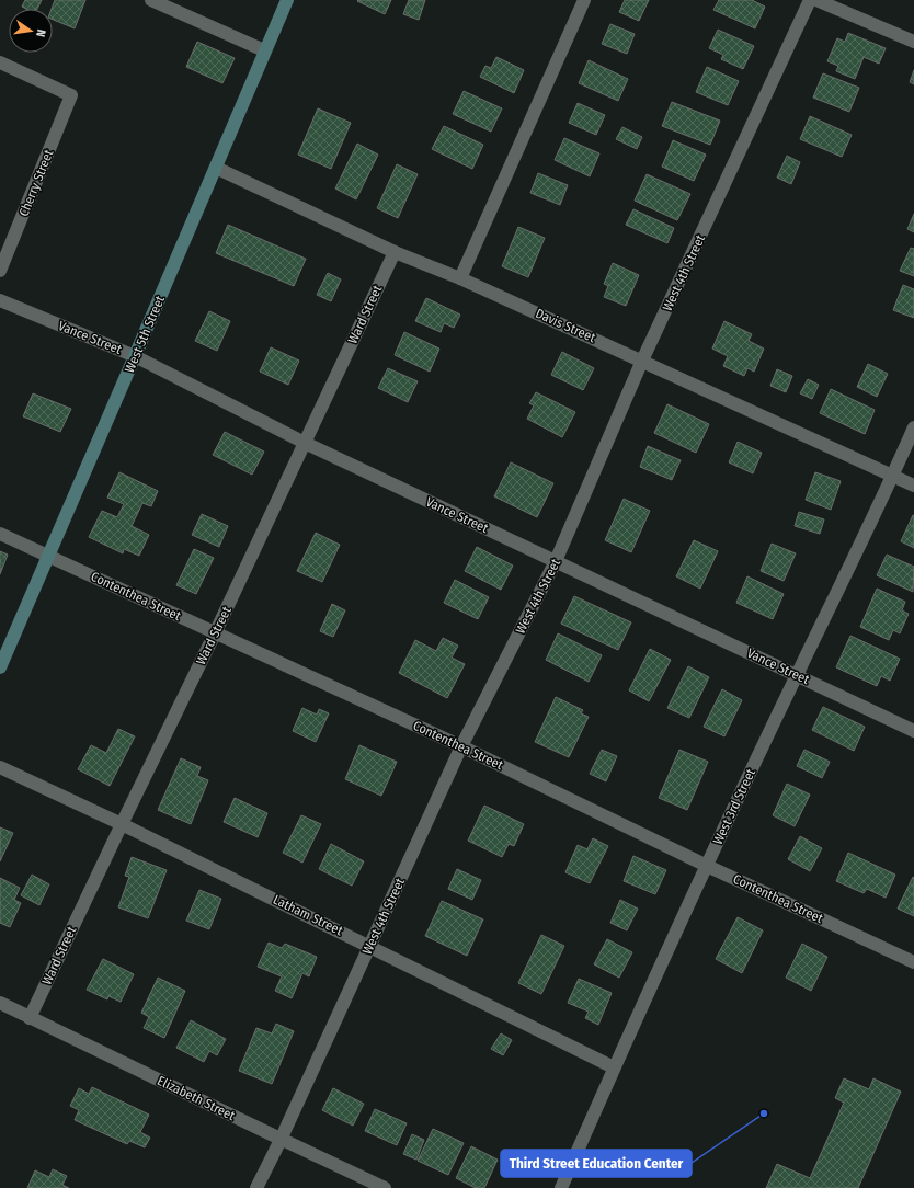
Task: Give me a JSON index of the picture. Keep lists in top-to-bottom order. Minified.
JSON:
{"streets":{"main road":["West 5th Street"],"street":["Cherry Street","West 4th Street","Ward Street","Davis Street","Vance Street","Contenthea Street","West 3rd Street","Latham Street","Elizabeth Street"]},"crossings":[["West 4th Street","Davis Street"],["West 4th Street","Vance Street"],["West 4th Street","Contenthea Street"],["West 4th Street","Latham Street"],["West 4th Street","Elizabeth Street"],["Ward Street","Davis Street"],["Ward Street","Vance Street"],["Ward Street","Contenthea Street"],["Ward Street","Latham Street"],["Ward Street","Elizabeth Street"],["Davis Street","West 5th Street"],["Davis Street","West 3rd Street"],["West 5th Street","Vance Street"],["West 5th Street","Contenthea Street"],["Vance Street","West 3rd Street"],["Contenthea Street","West 3rd Street"],["West 3rd Street","Latham Street"]],"places":["Third Street Education Center"],"north":"right"}
